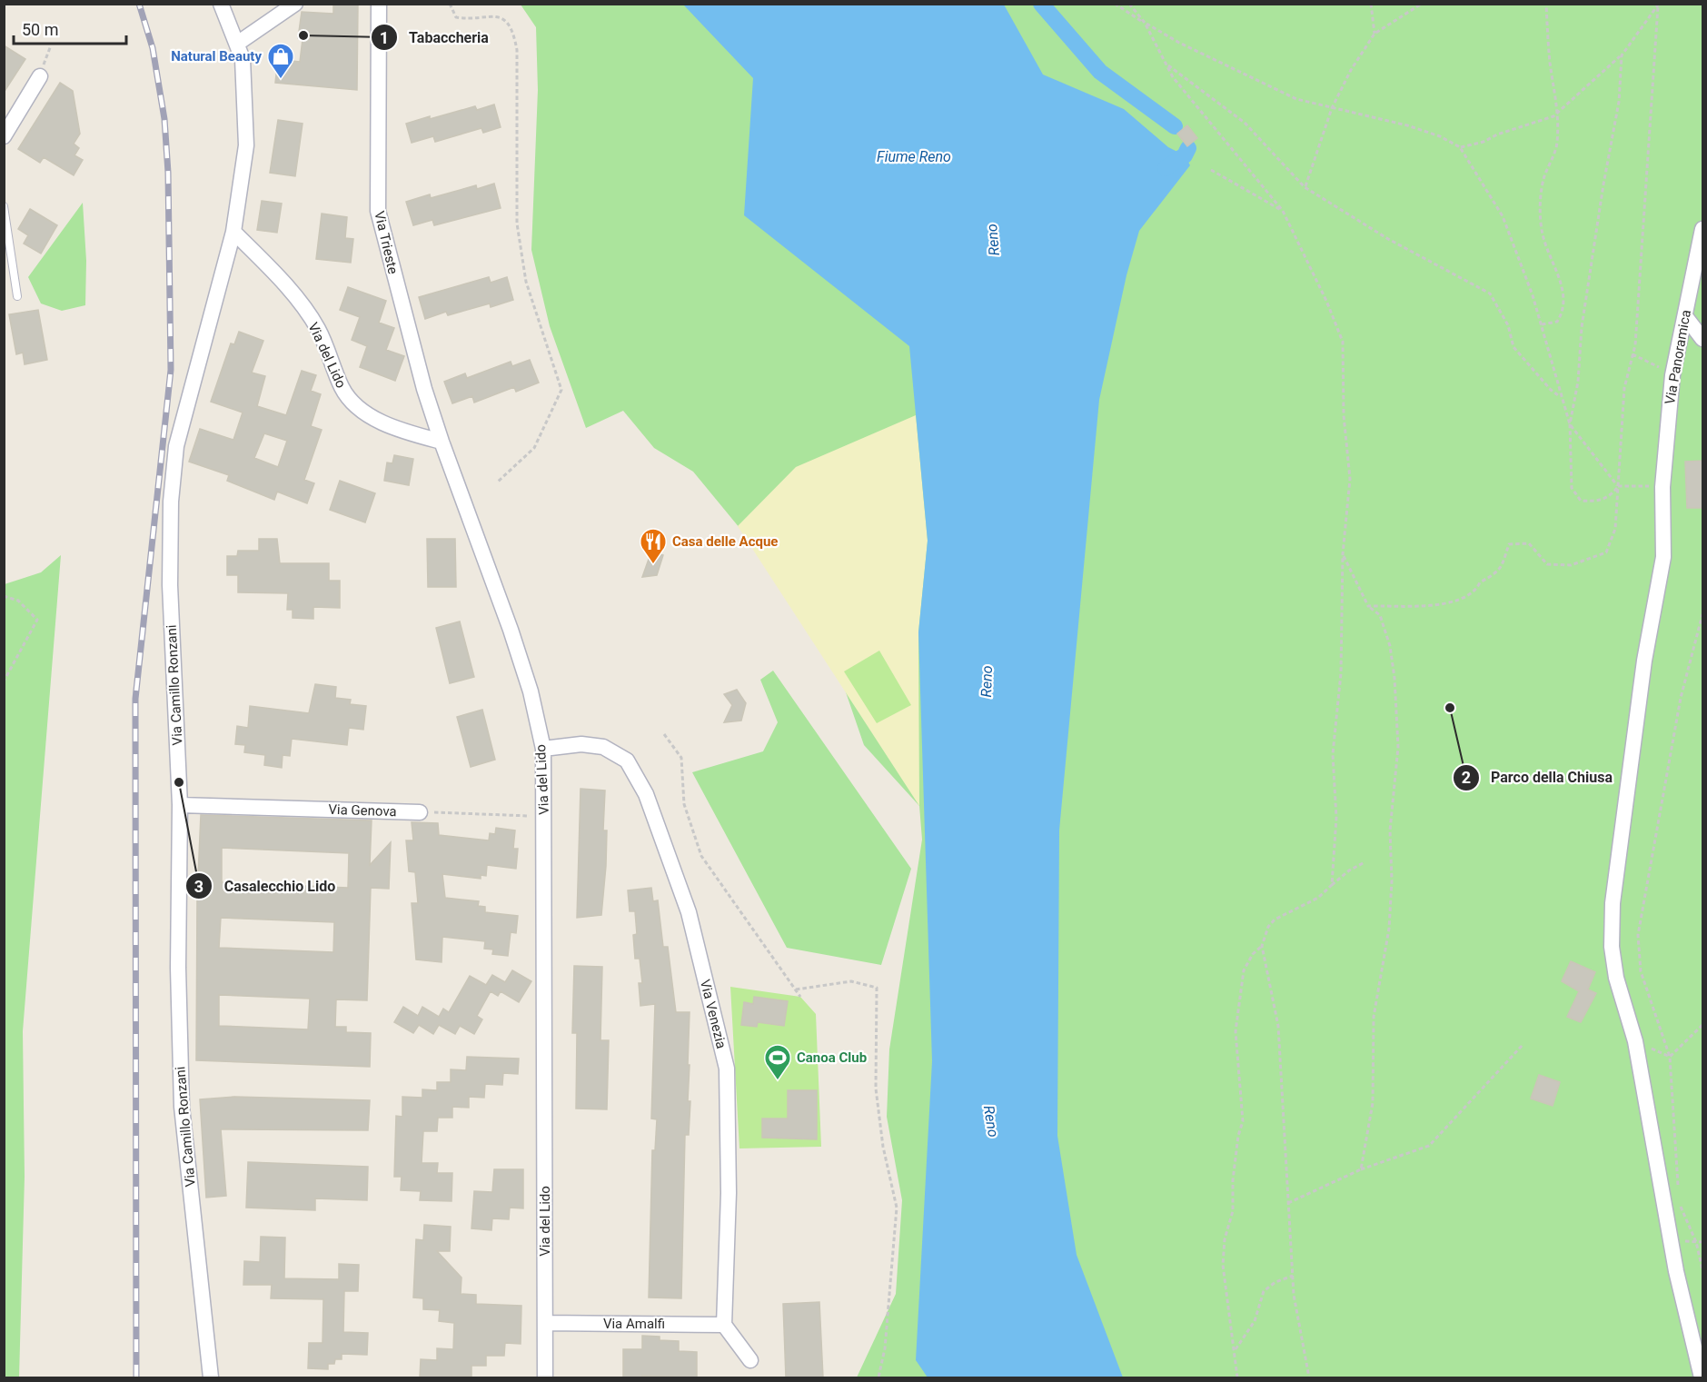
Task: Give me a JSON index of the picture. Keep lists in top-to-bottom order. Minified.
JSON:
{"streets":{"street":["Via Trieste","Via del Lido","Via Panoramica","Via Camillo Ronzani","Via Genova","Via Venezia","Via Amalfi"]},"crossings":[["Via Trieste","Via del Lido"],["Via del Lido","Via Camillo Ronzani"],["Via del Lido","Via Venezia"],["Via del Lido","Via Amalfi"],["Via Camillo Ronzani","Via Genova"],["Via Venezia","Via Amalfi"]],"water":["Fiume Reno","Reno"],"places":{"other":["Tabaccheria","Parco della Chiusa","Casalecchio Lido"],"shop":["Natural Beauty"],"restaurant":["Casa delle Acque"],"sports":["Canoa Club"]},"scale_bar":"50 m"}
